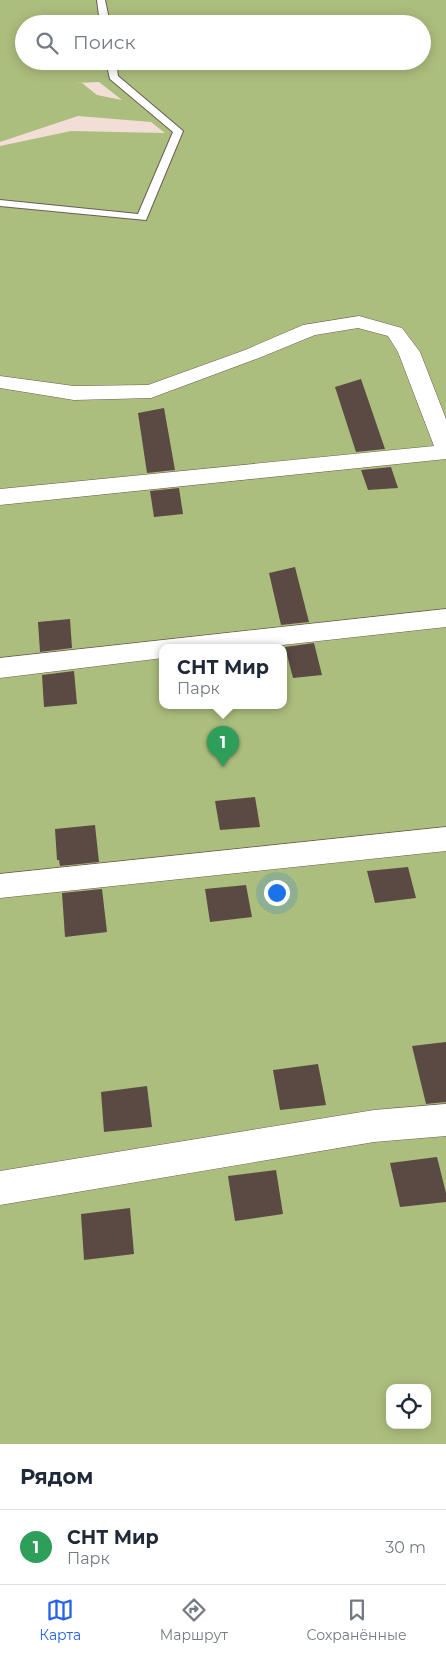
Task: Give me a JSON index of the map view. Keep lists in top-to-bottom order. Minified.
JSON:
{"page":{"search":"Поиск","popup":["СНТ Мир","Парк"],"pins":"1","heading":"Рядом","list":[{"mark":"1","name":"СНТ Мир","note":"Парк","value":"30 m"}],"nav":["Карта","Маршрут","Сохранённые"]}}
